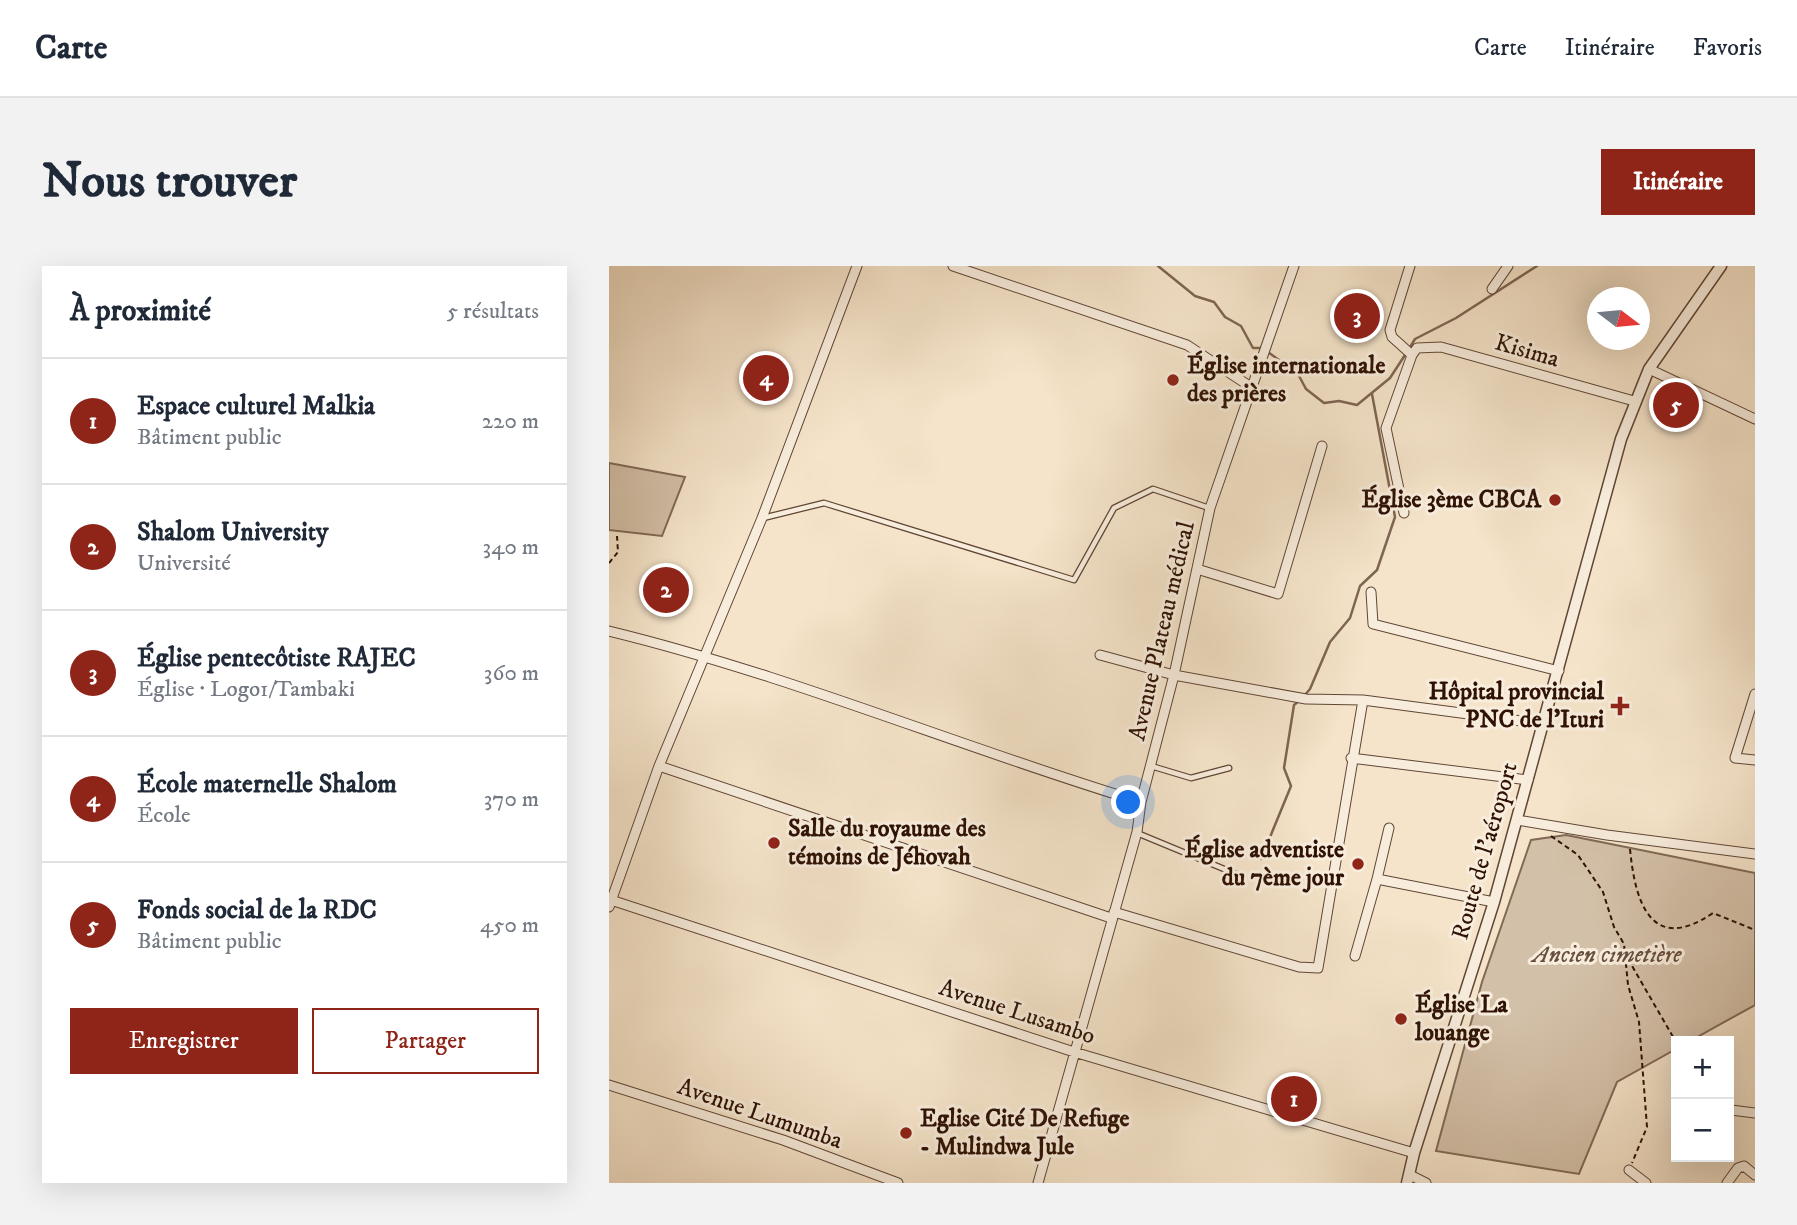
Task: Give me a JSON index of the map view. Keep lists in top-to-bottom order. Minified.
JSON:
{"streets":{"street":["Kisima","Avenue Plateau médical","Route de l'aéroport","Avenue Lusambo","Avenue Lumumba"]},"crossings":[["Kisima","Route de l'aéroport"],["Avenue Plateau médical","Avenue Lusambo"],["Route de l'aéroport","Avenue Lusambo"]],"parks":["Ancien cimetière"],"places":{"other":["Église internationale des prières","Église 3ème CBCA","Salle du royaume des témoins de Jéhovah","Église adventiste du 7ème jour","Église La louange","Eglise Cité De Refuge - Mulindwa Jule"],"health":["Hôpital provincial PNC de l'Ituri"]},"north":"right","page":{"header":"Carte","nav":["Carte","Itinéraire","Favoris"],"buttons":["Itinéraire",["Enregistrer","Partager"]],"title":"Nous trouver","heading":["À proximité","5 résultats"],"pins":["3","4","5","2","1"],"list":[{"mark":"1","name":"Espace culturel Malkia","note":"Bâtiment public","value":"220 m"},{"mark":"2","name":"Shalom University","note":"Université","value":"340 m"},{"mark":"3","name":"Église pentecôtiste RAJEC","note":"Église · Logo1/Tambaki","value":"360 m"},{"mark":"4","name":"École maternelle Shalom","note":"École","value":"370 m"},{"mark":"5","name":"Fonds social de la RDC","note":"Bâtiment public","value":"450 m"}],"map_buttons":["+","−"]}}
